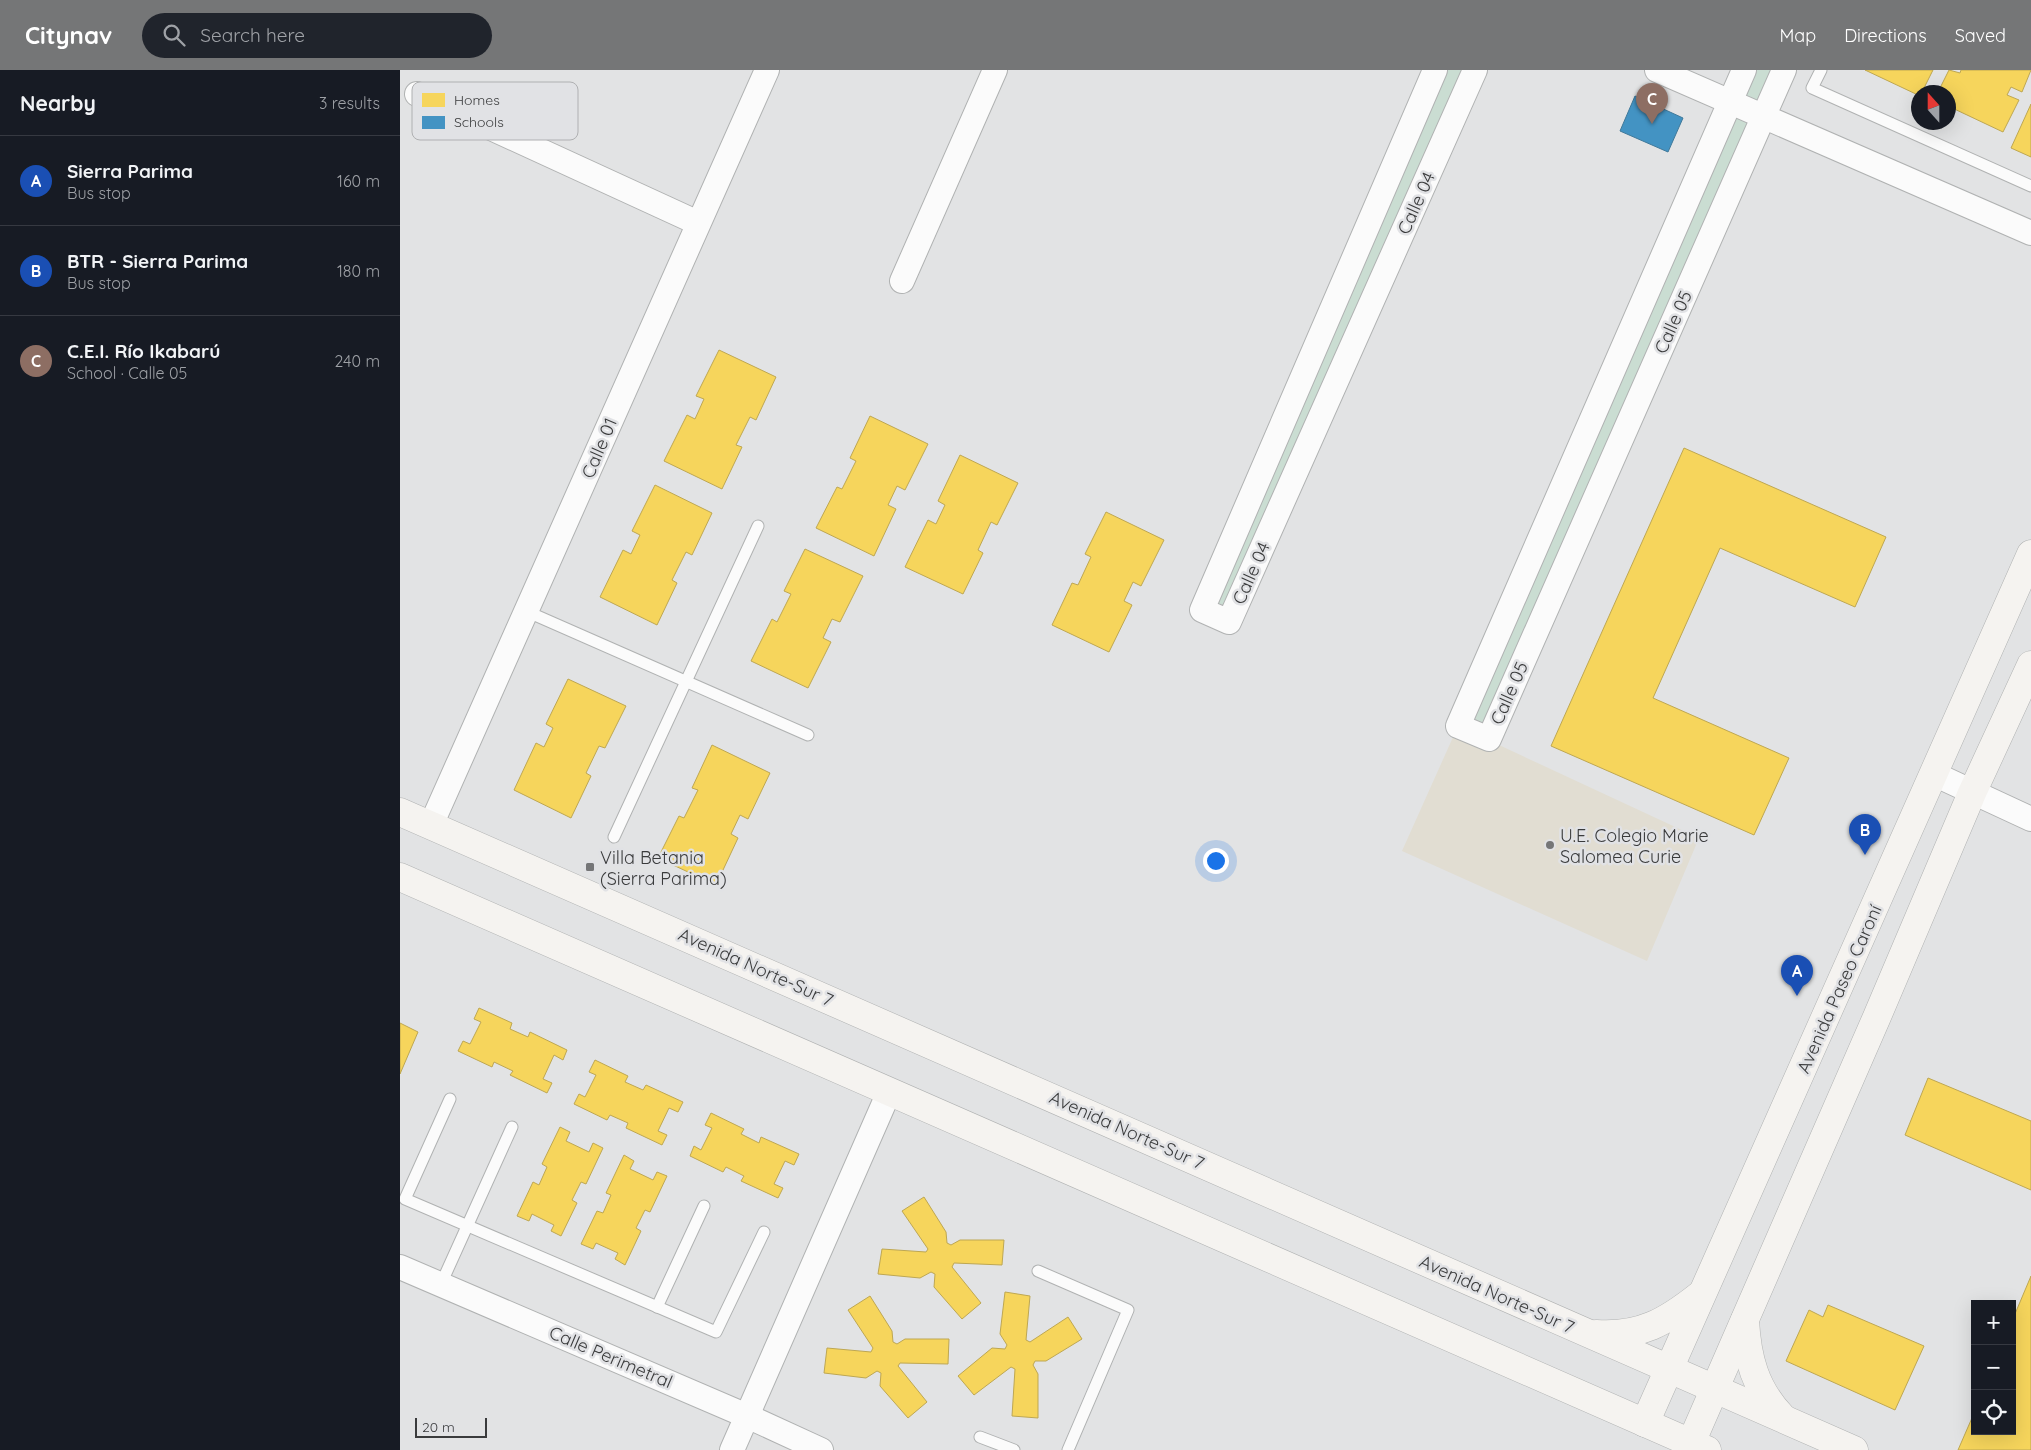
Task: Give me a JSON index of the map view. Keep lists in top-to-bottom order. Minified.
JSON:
{"streets":{"main road":["Avenida Norte-Sur 7","Avenida Paseo Caroní"],"street":["Calle 04","Calle 05","Calle 01","Calle Perimetral"]},"crossings":[["Calle 01","Avenida Norte-Sur 7"],["Avenida Norte-Sur 7","Avenida Paseo Caroní"]],"places":{"other":["U.E. Colegio Marie Salomea Curie"],"transit":["Villa Betania (Sierra Parima)"]},"legend":["Homes","Schools"],"scale_bar":"20 m","north":"top","page":{"header":"Citynav","search":"Search here","nav":["Map","Directions","Saved"],"heading":["Nearby","3 results"],"pins":["C","B","A"],"list":[{"mark":"A","name":"Sierra Parima","note":"Bus stop","value":"160 m"},{"mark":"B","name":"BTR - Sierra Parima","note":"Bus stop","value":"180 m"},{"mark":"C","name":"C.E.I. Río Ikabarú","note":"School · Calle 05","value":"240 m"}],"map_buttons":["+","−"],"scale":"20 m"}}
